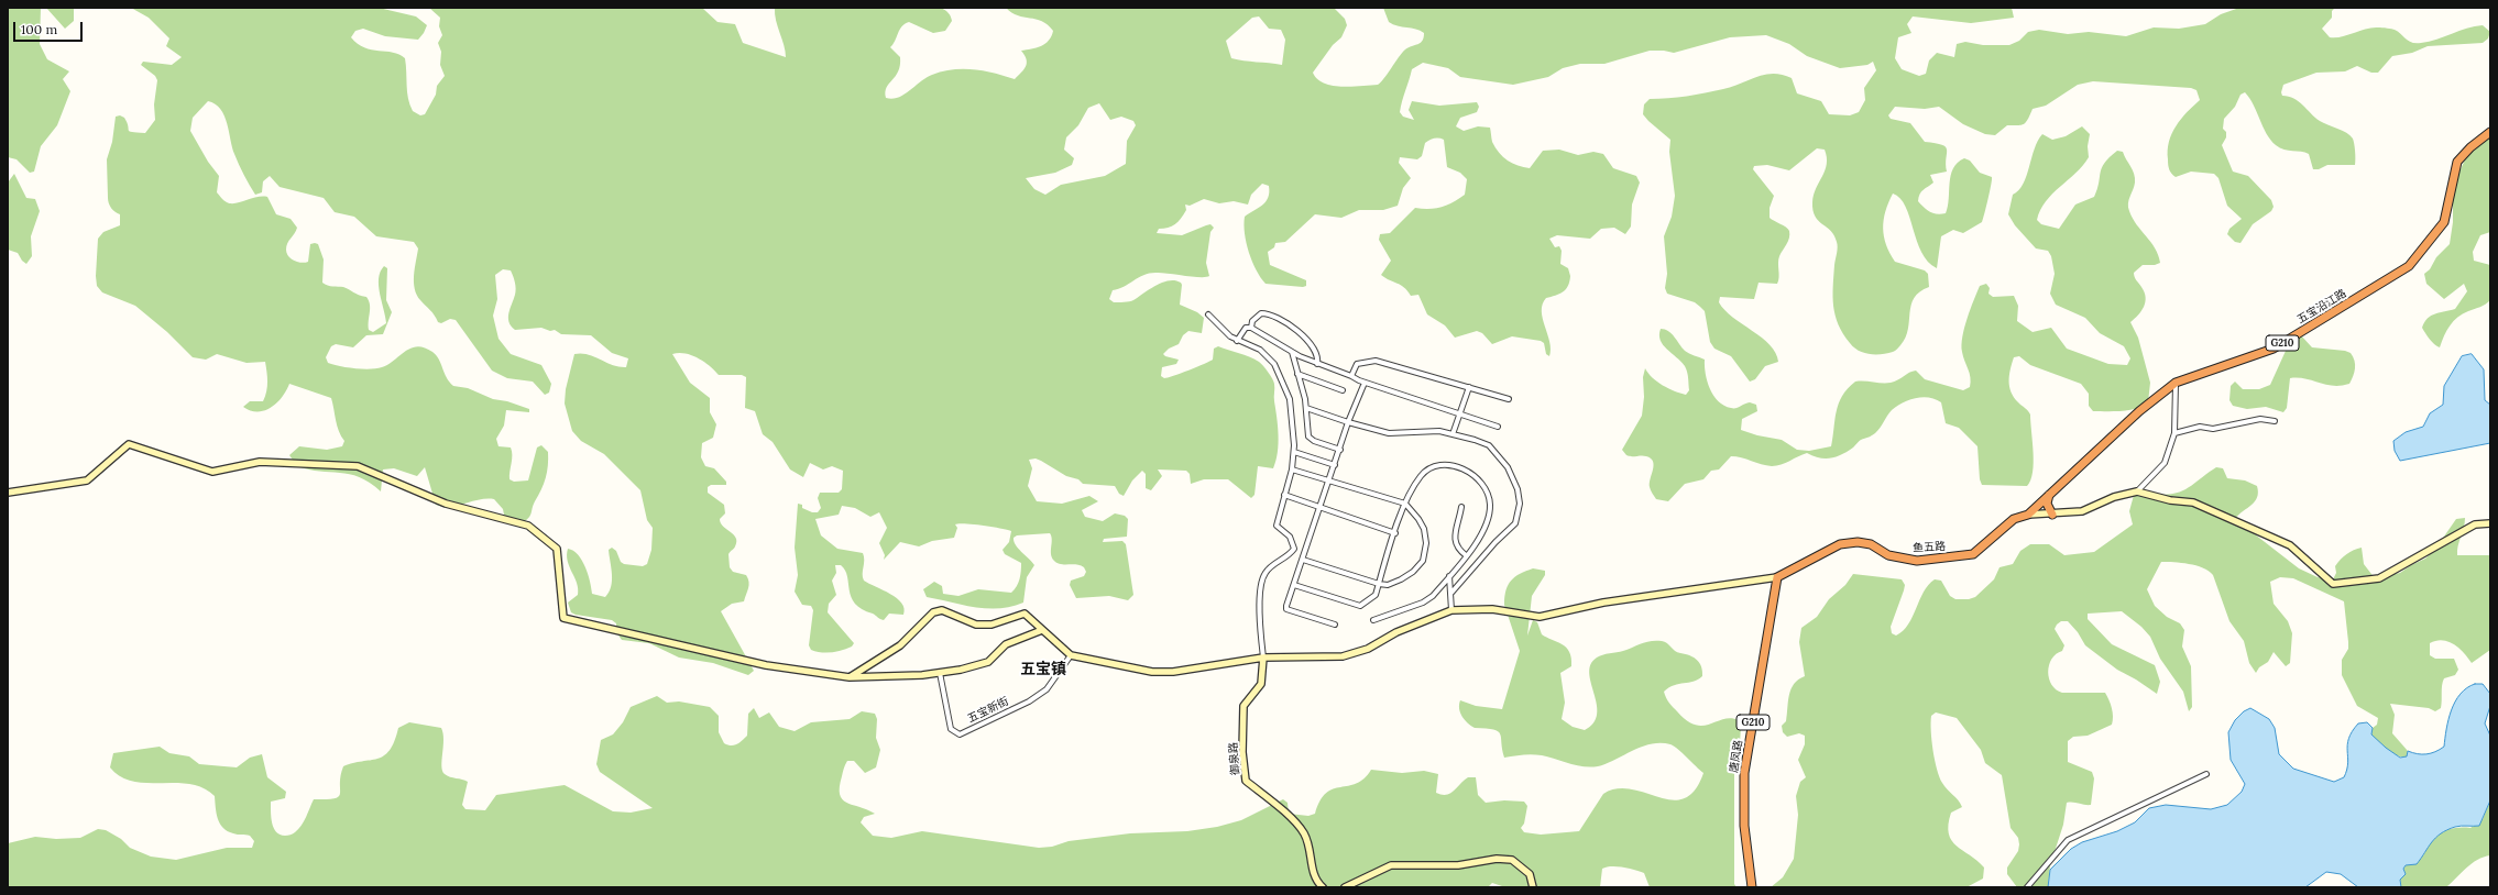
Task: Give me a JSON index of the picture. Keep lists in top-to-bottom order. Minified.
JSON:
{"streets":{"highway":["五宝沿江路","G210","鱼五路","唐凤路"],"street":["五宝新街","御泉路"]},"crossings":[["五宝沿江路","鱼五路"],["鱼五路","唐凤路"]],"districts":["五宝镇"],"scale_bar":"100 m"}
